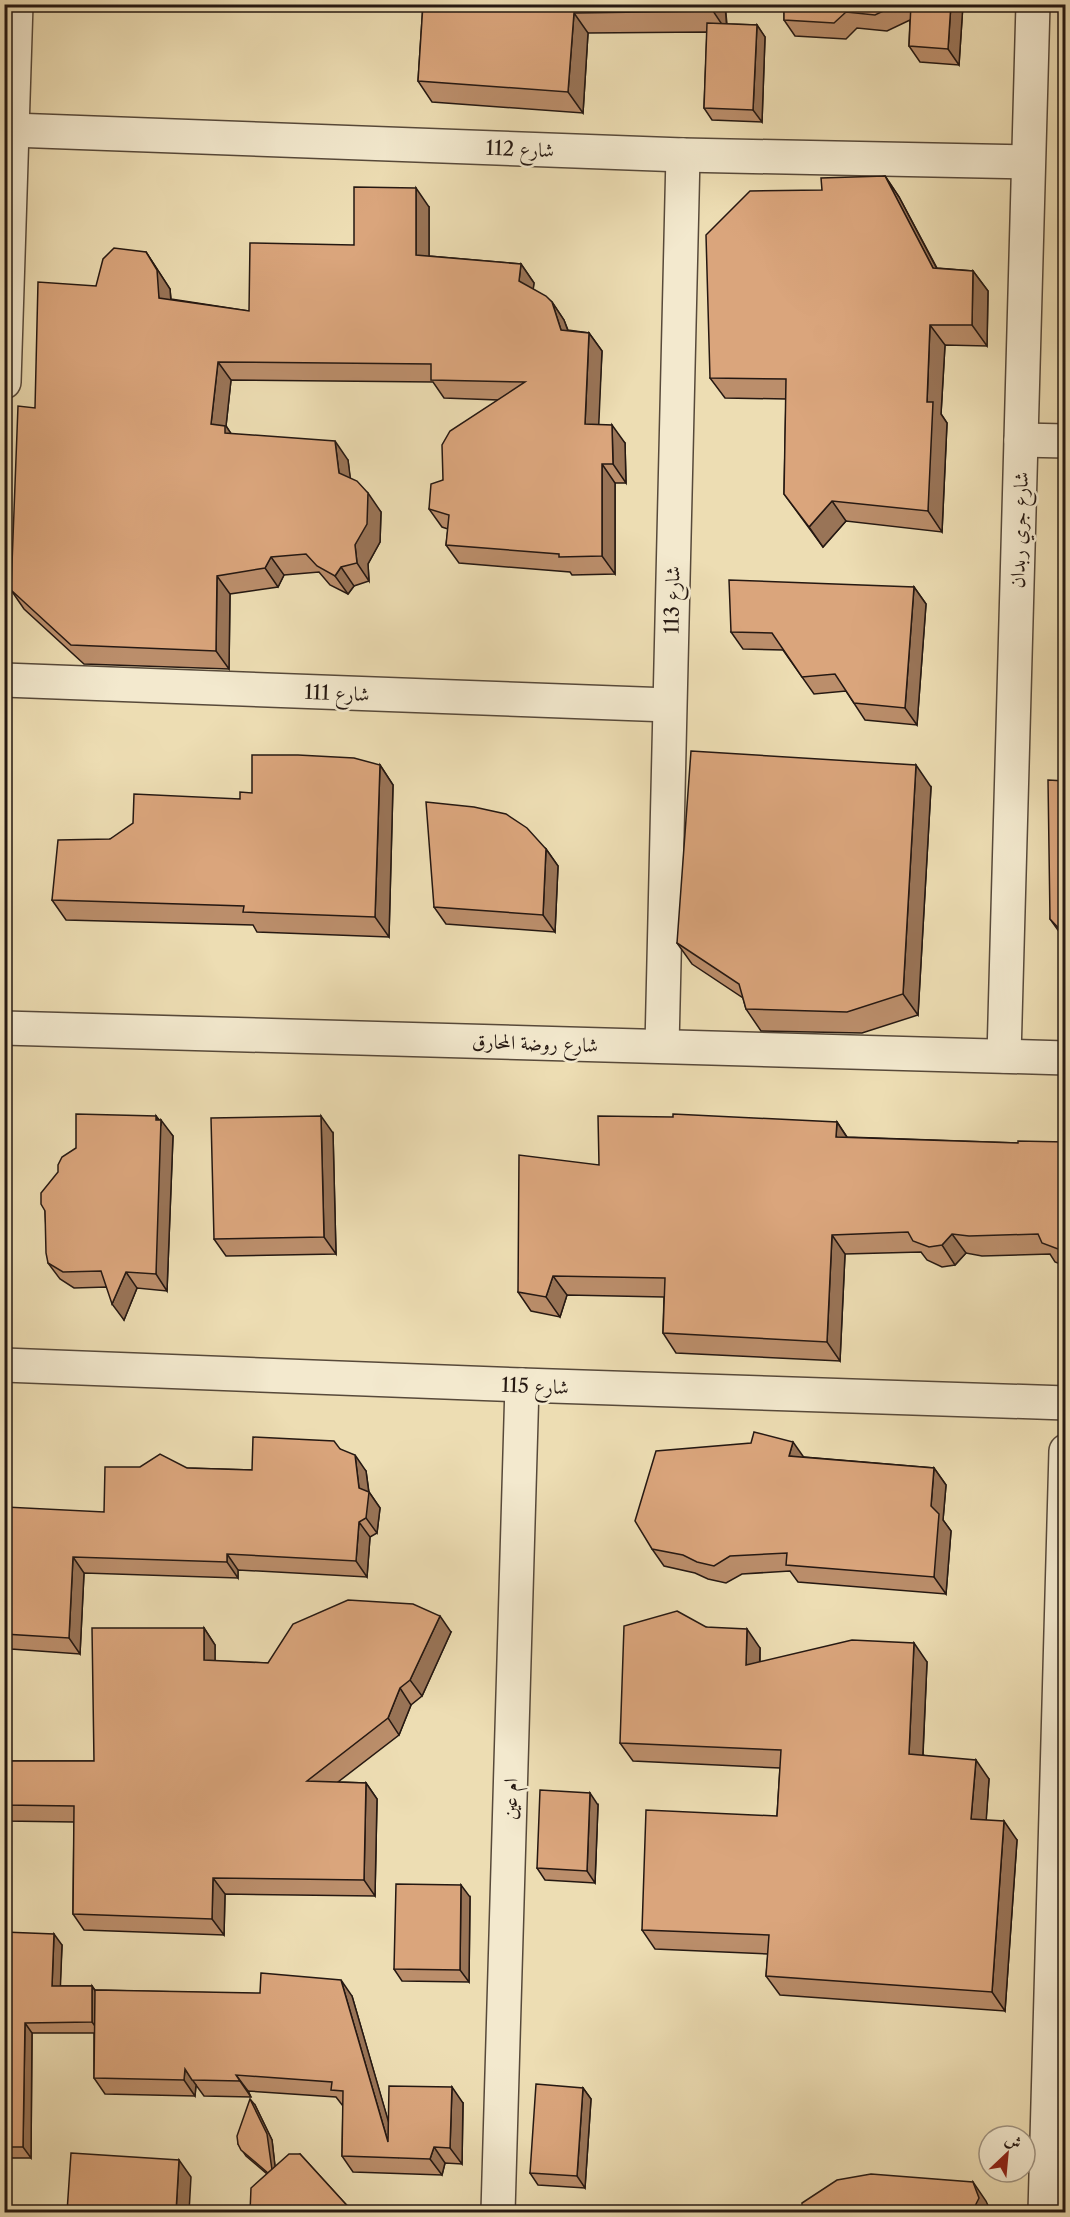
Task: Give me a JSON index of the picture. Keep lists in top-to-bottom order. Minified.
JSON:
{"streets":{"street":["شارع 112","شارع جري ربدان","شارع 113","شارع 111","شارع روضة المحارق","شارع 115","ام عين"]},"crossings":[["شارع 112","شارع جري ربدان"],["شارع 112","شارع 113"],["شارع جري ربدان","شارع روضة المحارق"],["شارع 113","شارع 111"],["شارع 113","شارع روضة المحارق"],["شارع 115","ام عين"]],"north":"top right"}
